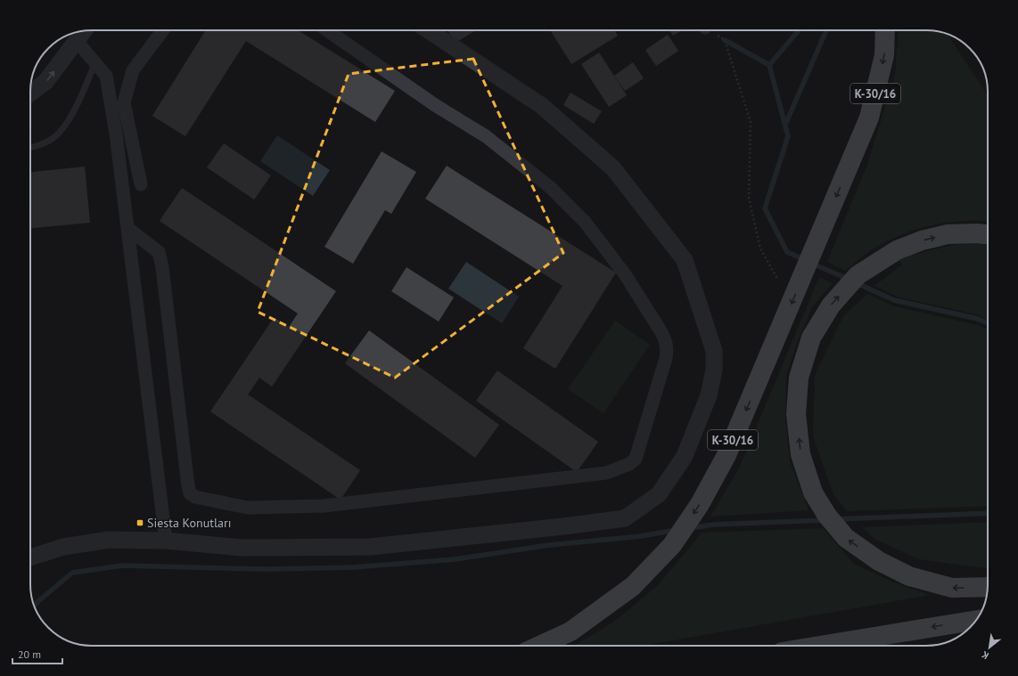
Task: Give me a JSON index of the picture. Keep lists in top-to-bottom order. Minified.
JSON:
{"streets":{"highway":["K-30/16"]},"places":{"transit":["Siesta Konutları"]},"scale_bar":"20 m","north":"bottom left"}
